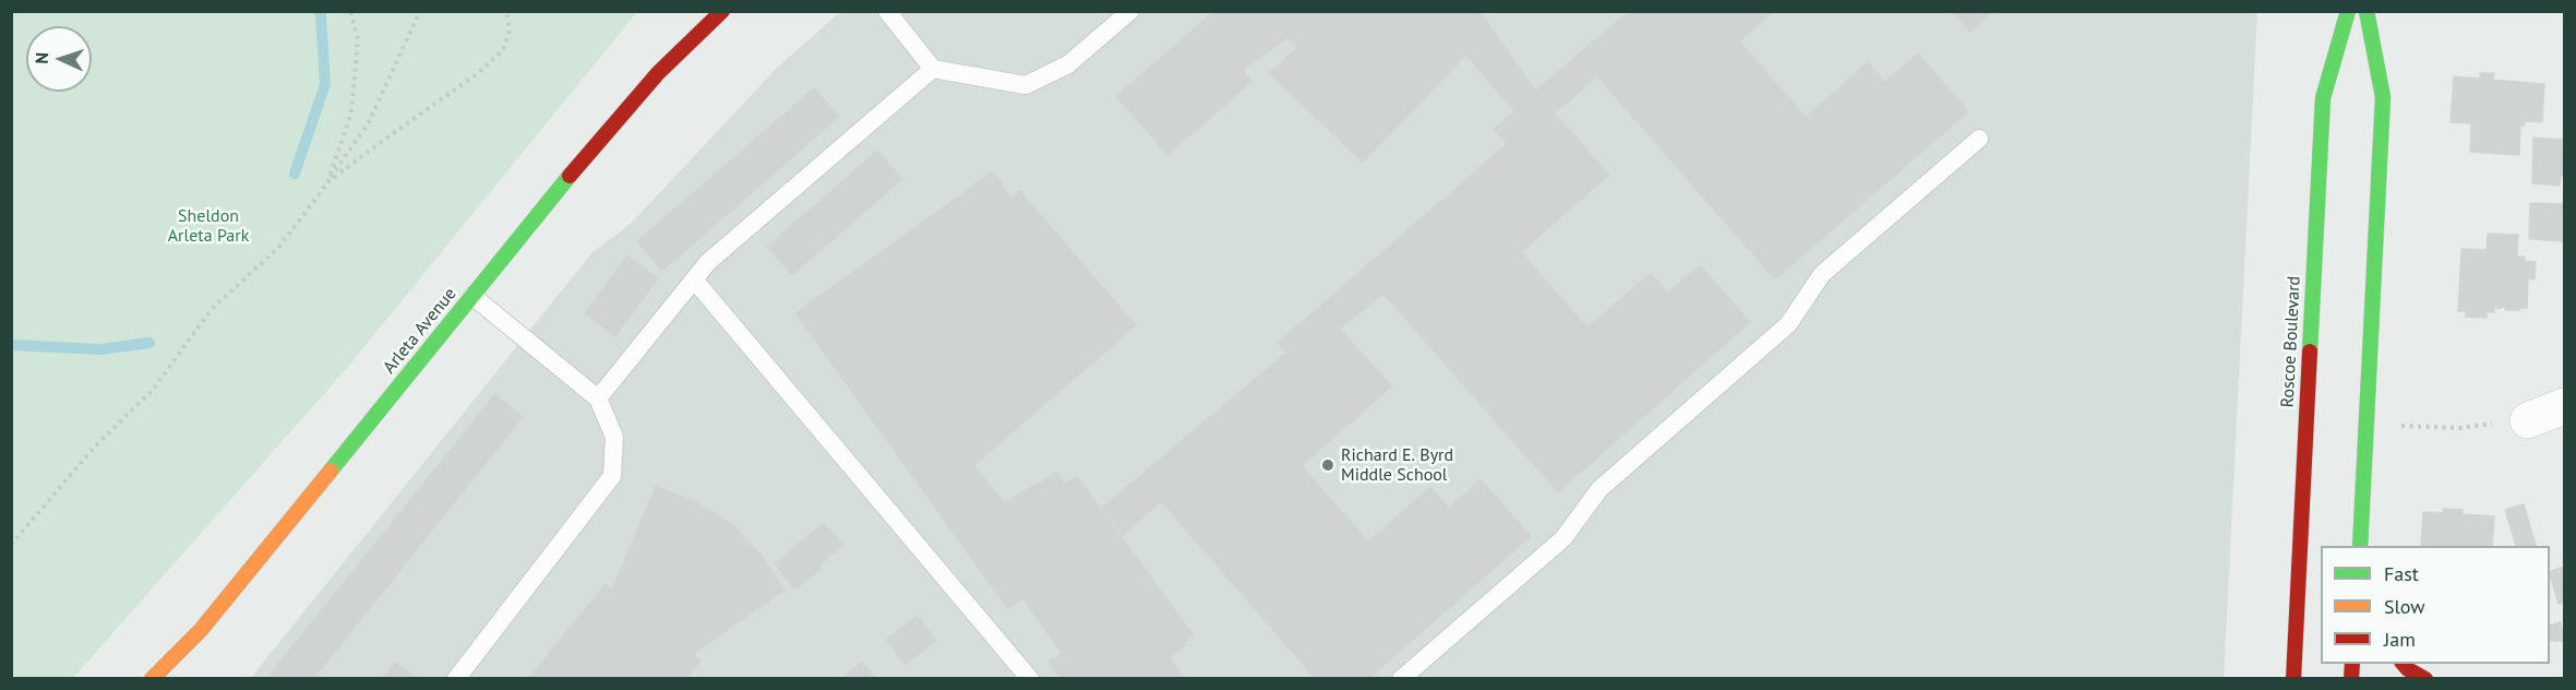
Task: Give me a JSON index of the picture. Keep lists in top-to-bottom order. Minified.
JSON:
{"streets":{"main road":["Arleta Avenue","Roscoe Boulevard"]},"parks":["Sheldon Arleta Park"],"places":["Richard E. Byrd Middle School"],"legend":["Fast","Slow","Jam"],"north":"left"}
